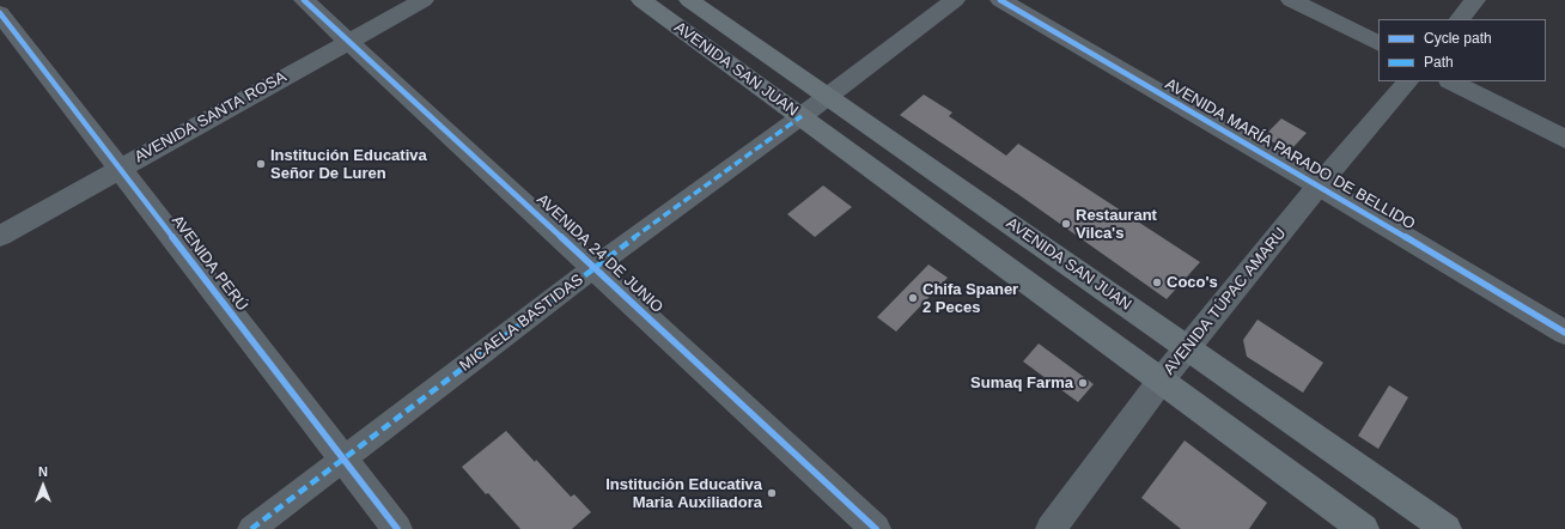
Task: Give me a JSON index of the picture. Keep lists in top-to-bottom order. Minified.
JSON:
{"streets":{"main road":["AVENIDA SAN JUAN"],"street":["AVENIDA SANTA ROSA","AVENIDA MARÍA PARADO DE BELLIDO","AVENIDA 24 DE JUNIO","AVENIDA PERÚ","AVENIDA TÚPAC AMARU","MICAELA BASTIDAS"]},"crossings":[["AVENIDA SAN JUAN","AVENIDA TÚPAC AMARU"],["AVENIDA SAN JUAN","MICAELA BASTIDAS"],["AVENIDA SANTA ROSA","AVENIDA 24 DE JUNIO"],["AVENIDA SANTA ROSA","AVENIDA PERÚ"],["AVENIDA MARÍA PARADO DE BELLIDO","AVENIDA TÚPAC AMARU"],["AVENIDA 24 DE JUNIO","MICAELA BASTIDAS"],["AVENIDA PERÚ","MICAELA BASTIDAS"]],"places":["Institución Educativa Señor De Luren","Restaurant Vilca's","Coco's","Chifa Spaner 2 Peces","Sumaq Farma","Institución Educativa Maria Auxiliadora"],"legend":["Cycle path","Path"],"north":"top"}
